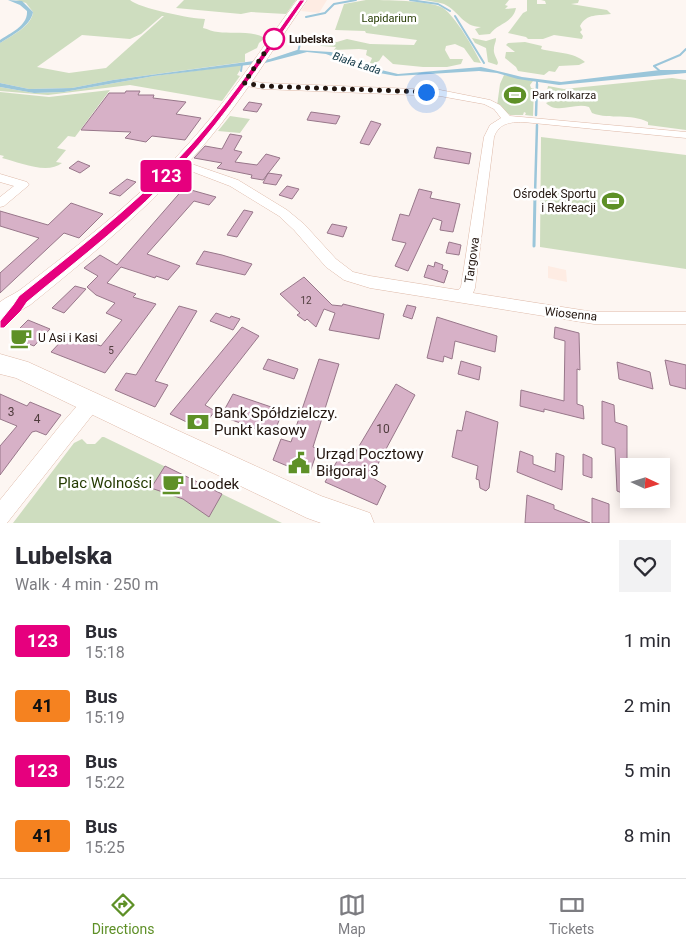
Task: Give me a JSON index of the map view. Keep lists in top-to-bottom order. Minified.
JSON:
{"streets":{"street":["Targowa","Wiosenna"]},"crossings":[["Targowa","Wiosenna"]],"water":["Biała Łada"],"parks":["Lapidarium","Plac Wolności"],"places":{"other":["Lubelska"],"sports":["Park rolkarza","Ośrodek Sportu i Rekreacji"],"cafe":["U Asi i Kasi","Loodek"],"bank":["Bank Spółdzielczy. Punkt kasowy"],"public building":["Urząd Pocztowy Biłgoraj 3"]},"lines":["bus line 123"],"house_numbers":["12","5","3","4","10"],"north":"right","page":{"on_map":"123","heading":["Lubelska","Walk · 4 min · 250 m"],"list":[{"mark":"123","name":"Bus","note":"15:18","value":"1 min"},{"mark":"41","name":"Bus","note":"15:19","value":"2 min"},{"mark":"123","name":"Bus","note":"15:22","value":"5 min"},{"mark":"41","name":"Bus","note":"15:25","value":"8 min"}],"tabs":["Directions","Map","Tickets"]}}
